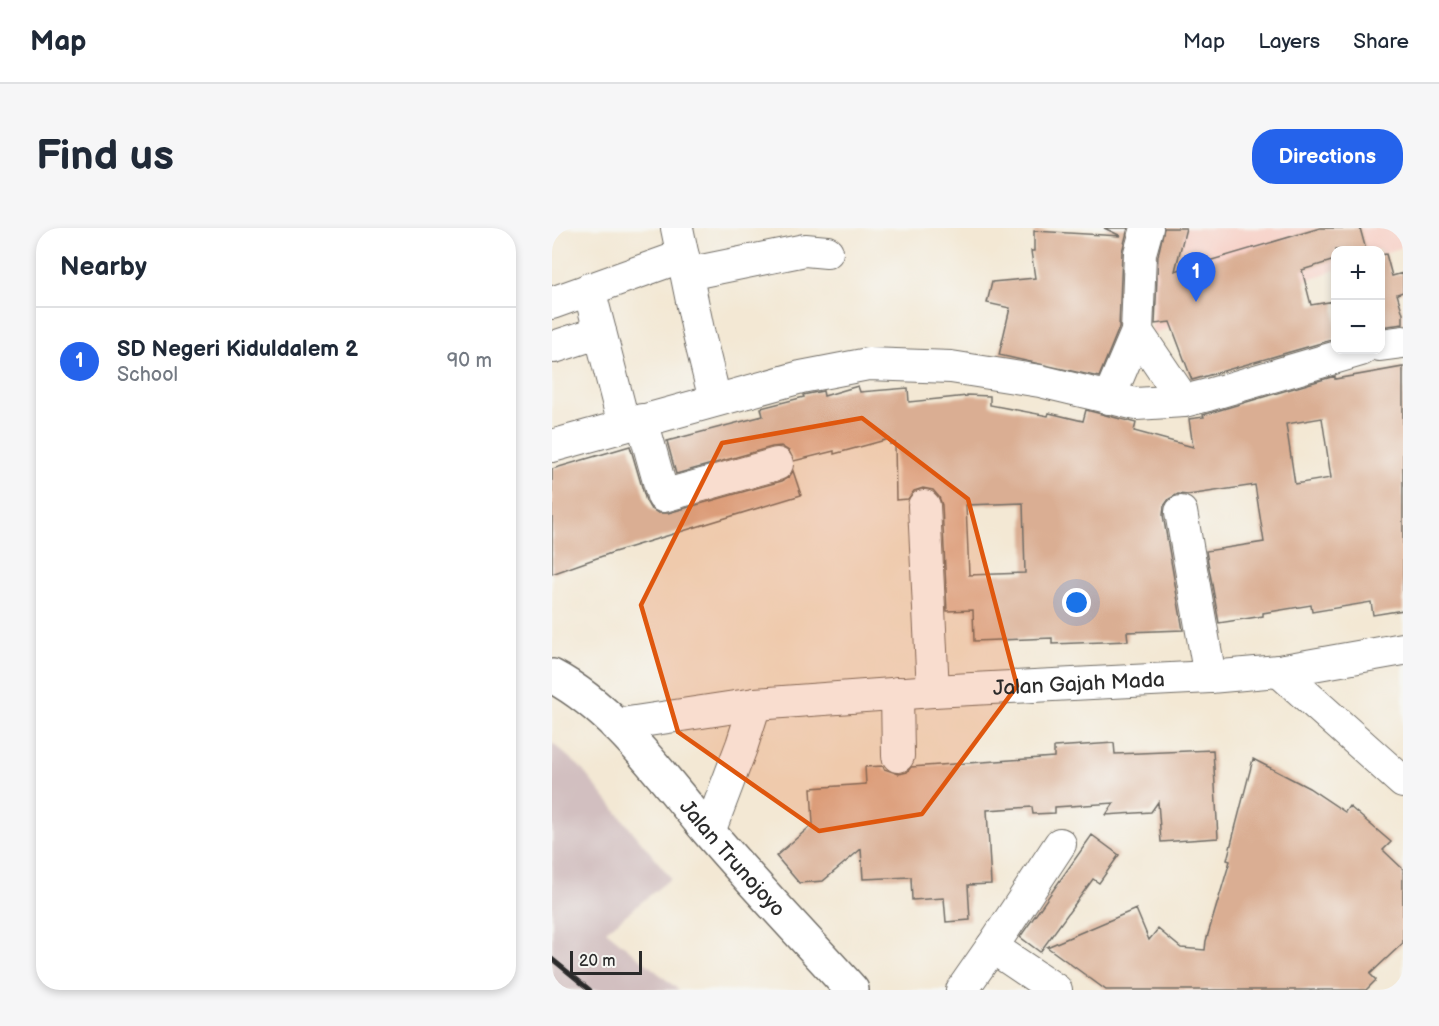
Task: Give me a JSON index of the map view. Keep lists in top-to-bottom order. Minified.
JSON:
{"streets":{"main road":["Jalan Trunojoyo"],"street":["Jalan Gajah Mada"]},"crossings":[["Jalan Gajah Mada","Jalan Trunojoyo"]],"scale_bar":"20 m","page":{"header":"Map","nav":["Map","Layers","Share"],"buttons":"Directions","title":"Find us","heading":"Nearby","map_buttons":["+","−"],"pins":"1","list":[{"mark":"1","name":"SD Negeri Kiduldalem 2","note":"School","value":"90 m"}],"scale":"20 m"}}
